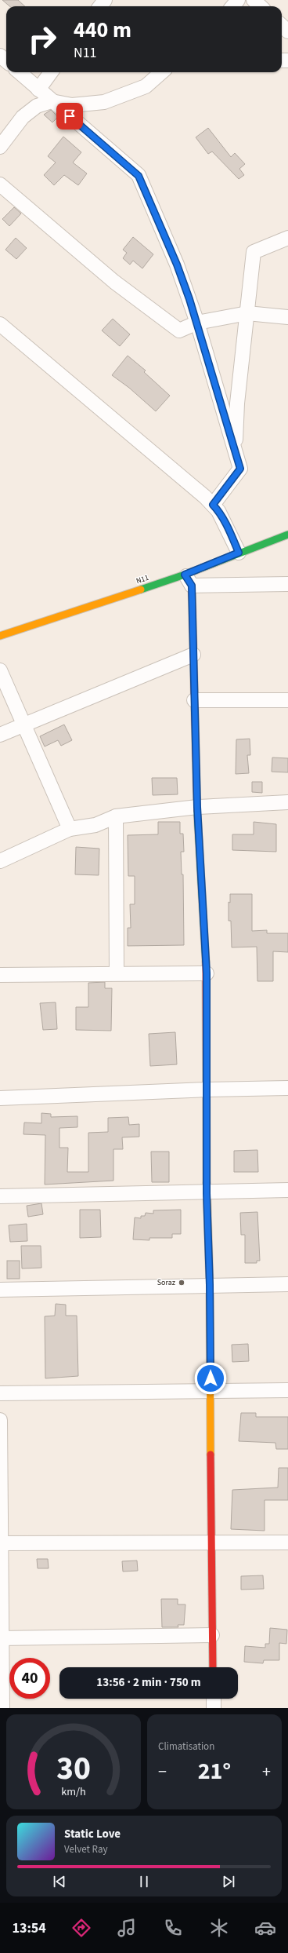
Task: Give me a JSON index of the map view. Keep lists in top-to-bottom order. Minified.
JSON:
{"streets":{"street":["N11"]},"places":["Soraz"],"page":{"turn":["440 m","N11"],"limit":"40","trip":"13:56 · 2 min · 750 m","tile":"Climatisation","heat":["−","21°","+"],"song":["Static Love","Velvet Ray"],"tabs":"13:54","gauge":["30","km/h"]}}
